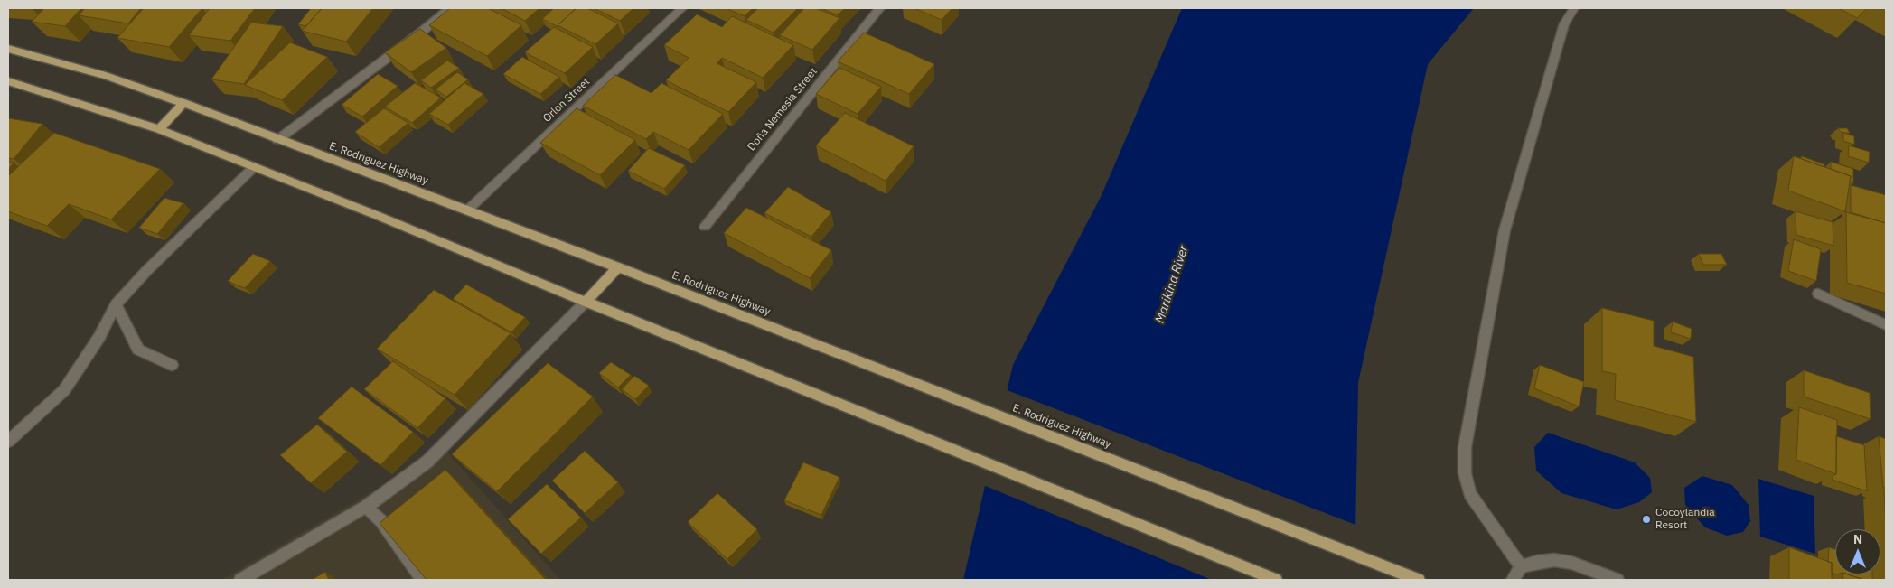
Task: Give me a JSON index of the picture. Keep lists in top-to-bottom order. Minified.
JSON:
{"streets":{"main road":["E. Rodriguez Highway"],"street":["Orlon Street","Doña Nemesia Street"]},"crossings":[["Orlon Street","E. Rodriguez Highway"]],"water":["Marikina River"],"places":["Cocoylandia Resort"],"north":"top"}
